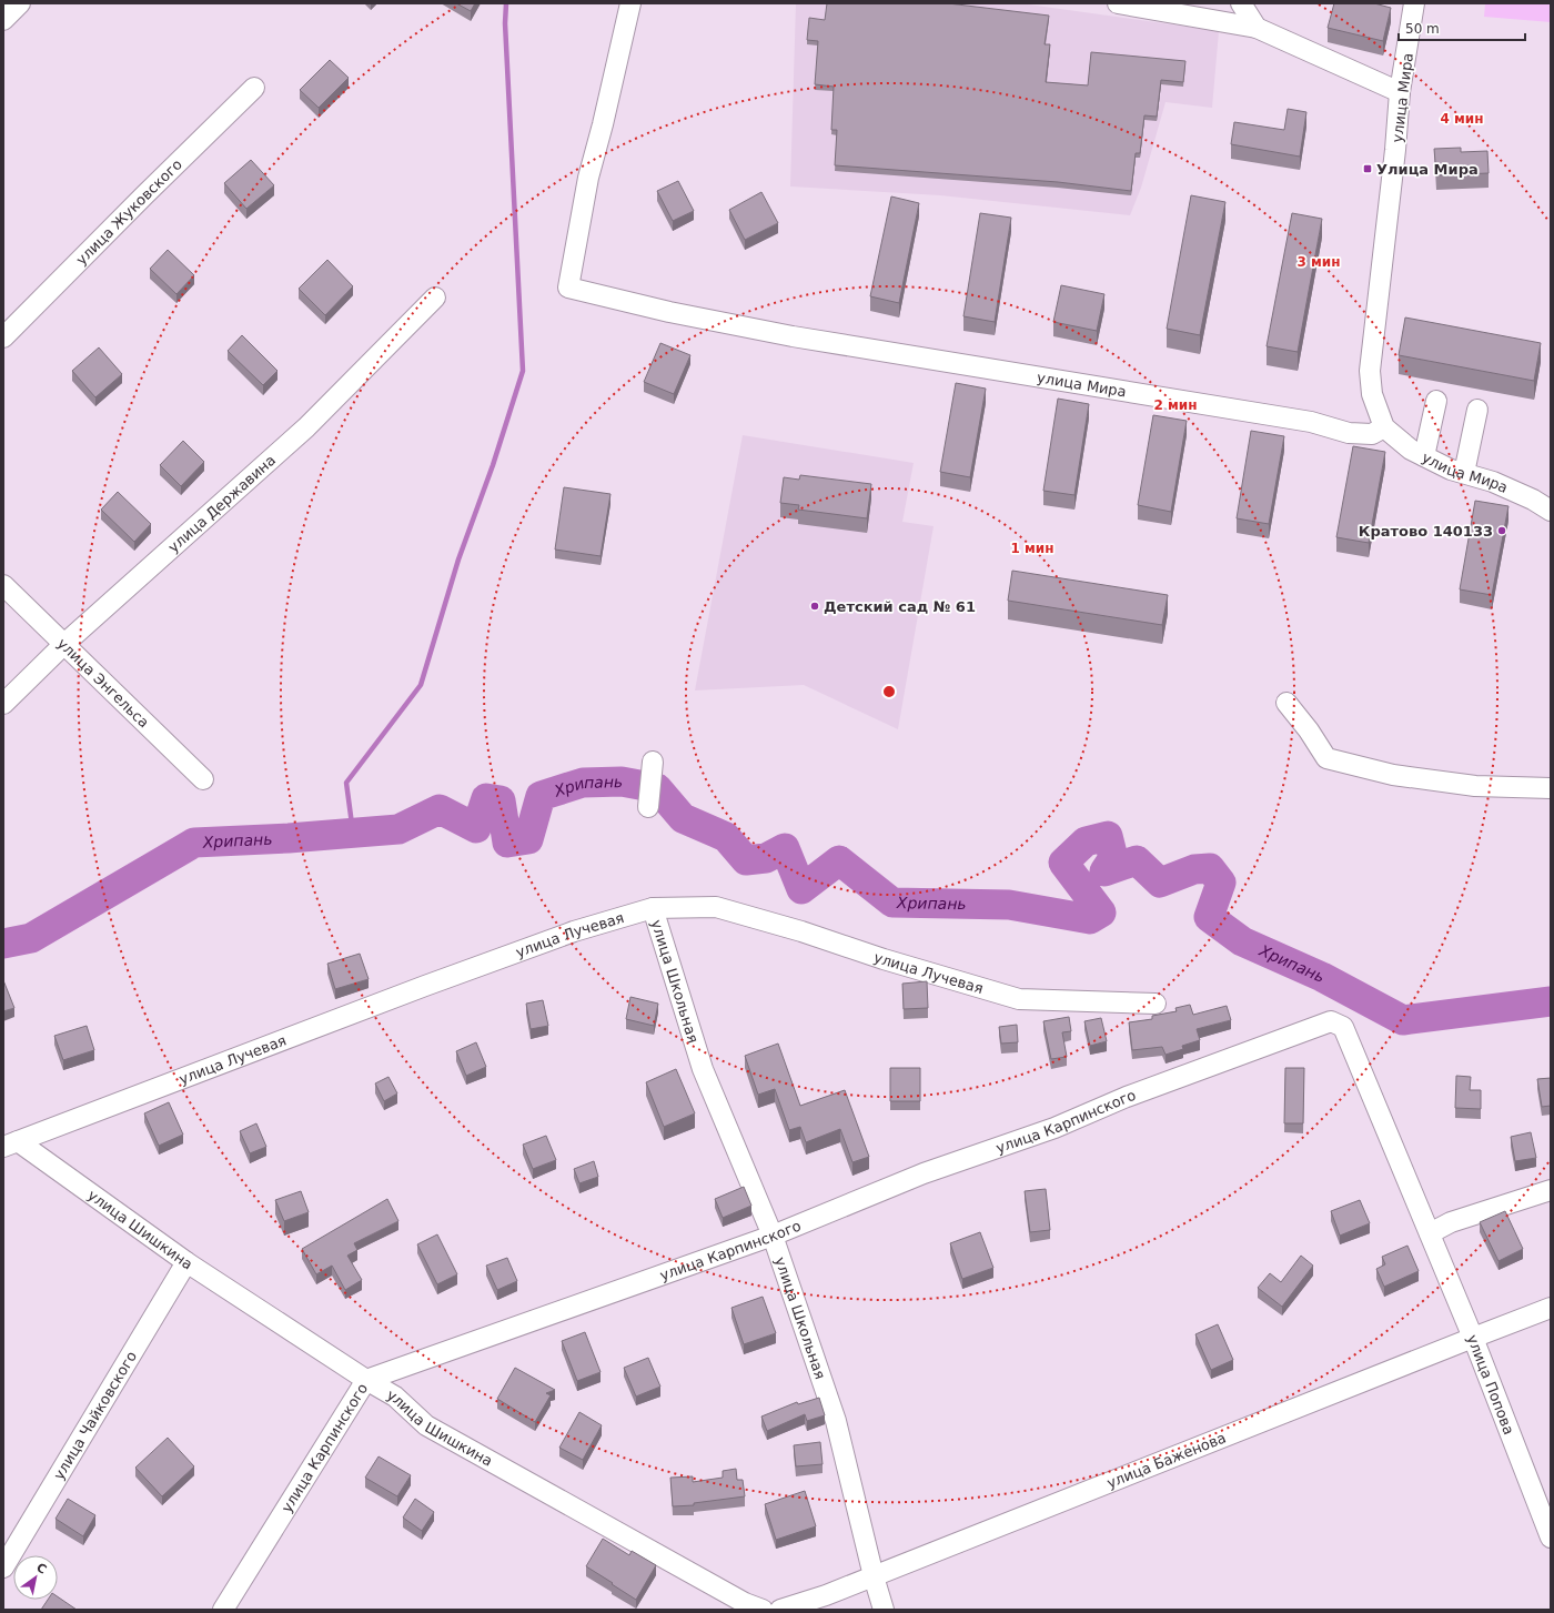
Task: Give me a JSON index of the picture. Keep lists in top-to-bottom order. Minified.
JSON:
{"streets":{"street":["улица Мира","улица Жуковского","улица Державина","улица Энгельса","улица Лучевая","улица Школьная","улица Карпинского","улица Шишкина","улица Попова","улица Чайковского","улица Баженова"]},"crossings":[["улица Державина","улица Энгельса"],["улица Лучевая","улица Школьная"],["улица Лучевая","улица Шишкина"],["улица Школьная","улица Карпинского"],["улица Школьная","улица Баженова"],["улица Карпинского","улица Шишкина"],["улица Карпинского","улица Попова"],["улица Шишкина","улица Чайковского"],["улица Попова","улица Баженова"]],"water":["Хрипань"],"places":{"transit":["Улица Мира"],"other":["Кратово 140133","Детский сад № 61"]},"scale_bar":"50 m","north":"top right","rings":["4 мин","3 мин","2 мин","1 мин"]}
